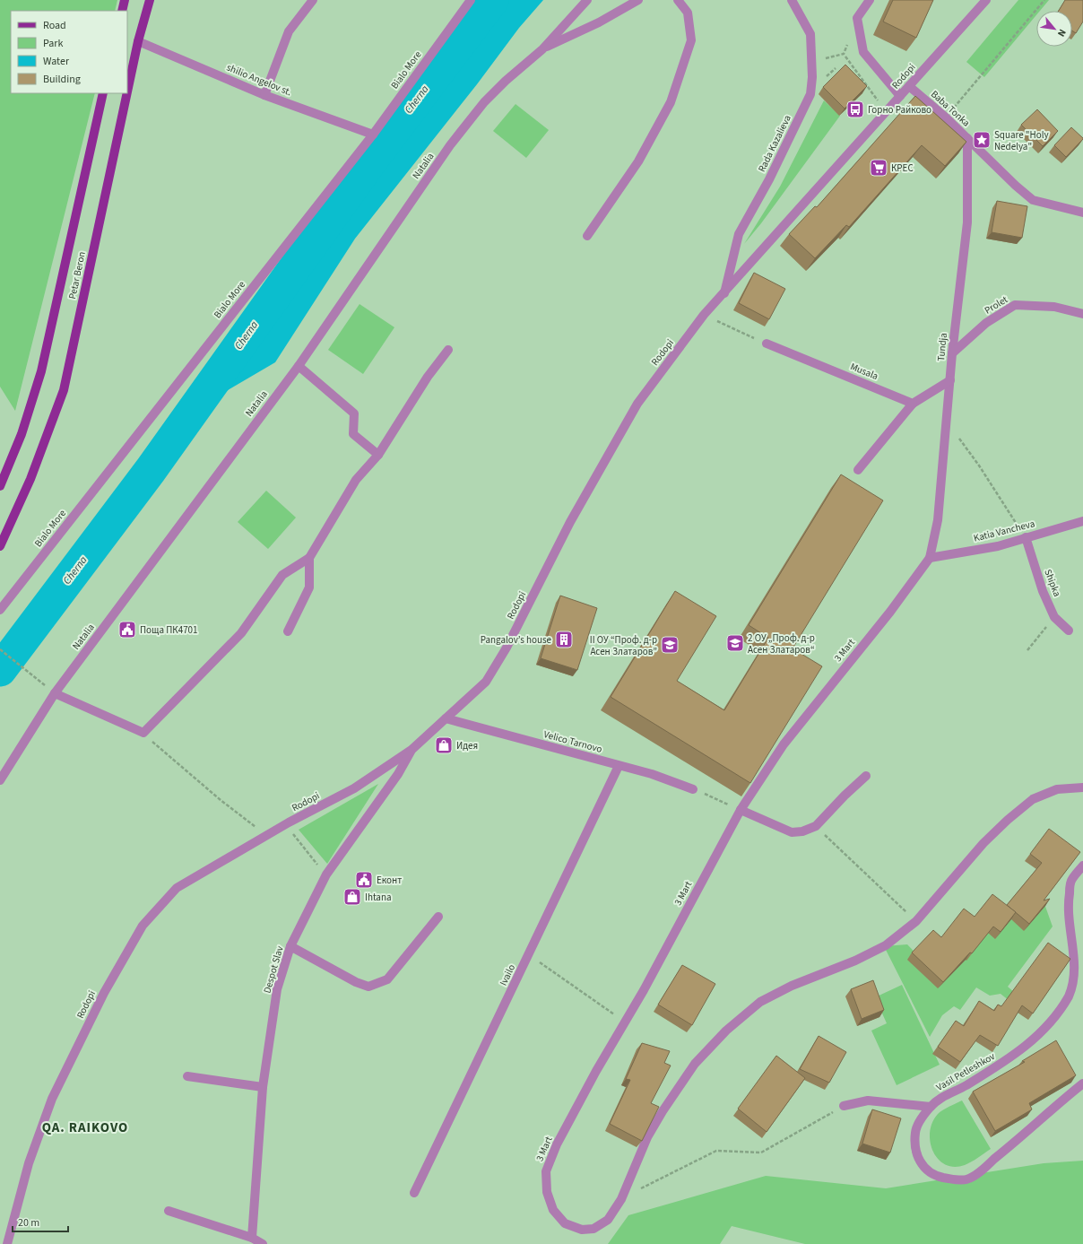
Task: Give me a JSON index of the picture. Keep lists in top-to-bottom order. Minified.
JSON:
{"streets":{"main road":["Petar Beron"],"street":["Bialo More","Rodopi","shilio Angelov st.","Baba Tonka","Rada Kazalieva","Natalia","Prolet","Tundja","Musala","Katia Vancheva","Shipka","3 Mart","Velico Tarnovo","Despot Slav","Ivailo","Vasil Petleshkov"]},"crossings":[["Bialo More","shilio Angelov st."],["Rodopi","Baba Tonka"],["Rodopi","Rada Kazalieva"],["Rodopi","Velico Tarnovo"],["Rodopi","Despot Slav"],["shilio Angelov st.","Petar Beron"],["Baba Tonka","Tundja"],["Prolet","Tundja"],["Tundja","Katia Vancheva"],["Tundja","3 Mart"],["Katia Vancheva","Shipka"],["Katia Vancheva","3 Mart"],["Velico Tarnovo","Ivailo"]],"districts":["QA. RAIKOVO"],"water":["Cherna"],"places":{"bus stop":["Горно Райково"],"place":["Square \"Holy Nedelya\""],"supermarket":["КРЕС"],"public building":["Поща ПК4701","Еконт"],"building":["Pangalov’s house"],"school or university":["2 ОУ „Проф. д-р Асен Златаров“","II ОУ “Проф. д-р Асен Златаров”"],"shop":["Идея","Ihtana"]},"legend":["Road","Park","Water","Building"],"scale_bar":"20 m","north":"bottom right"}
